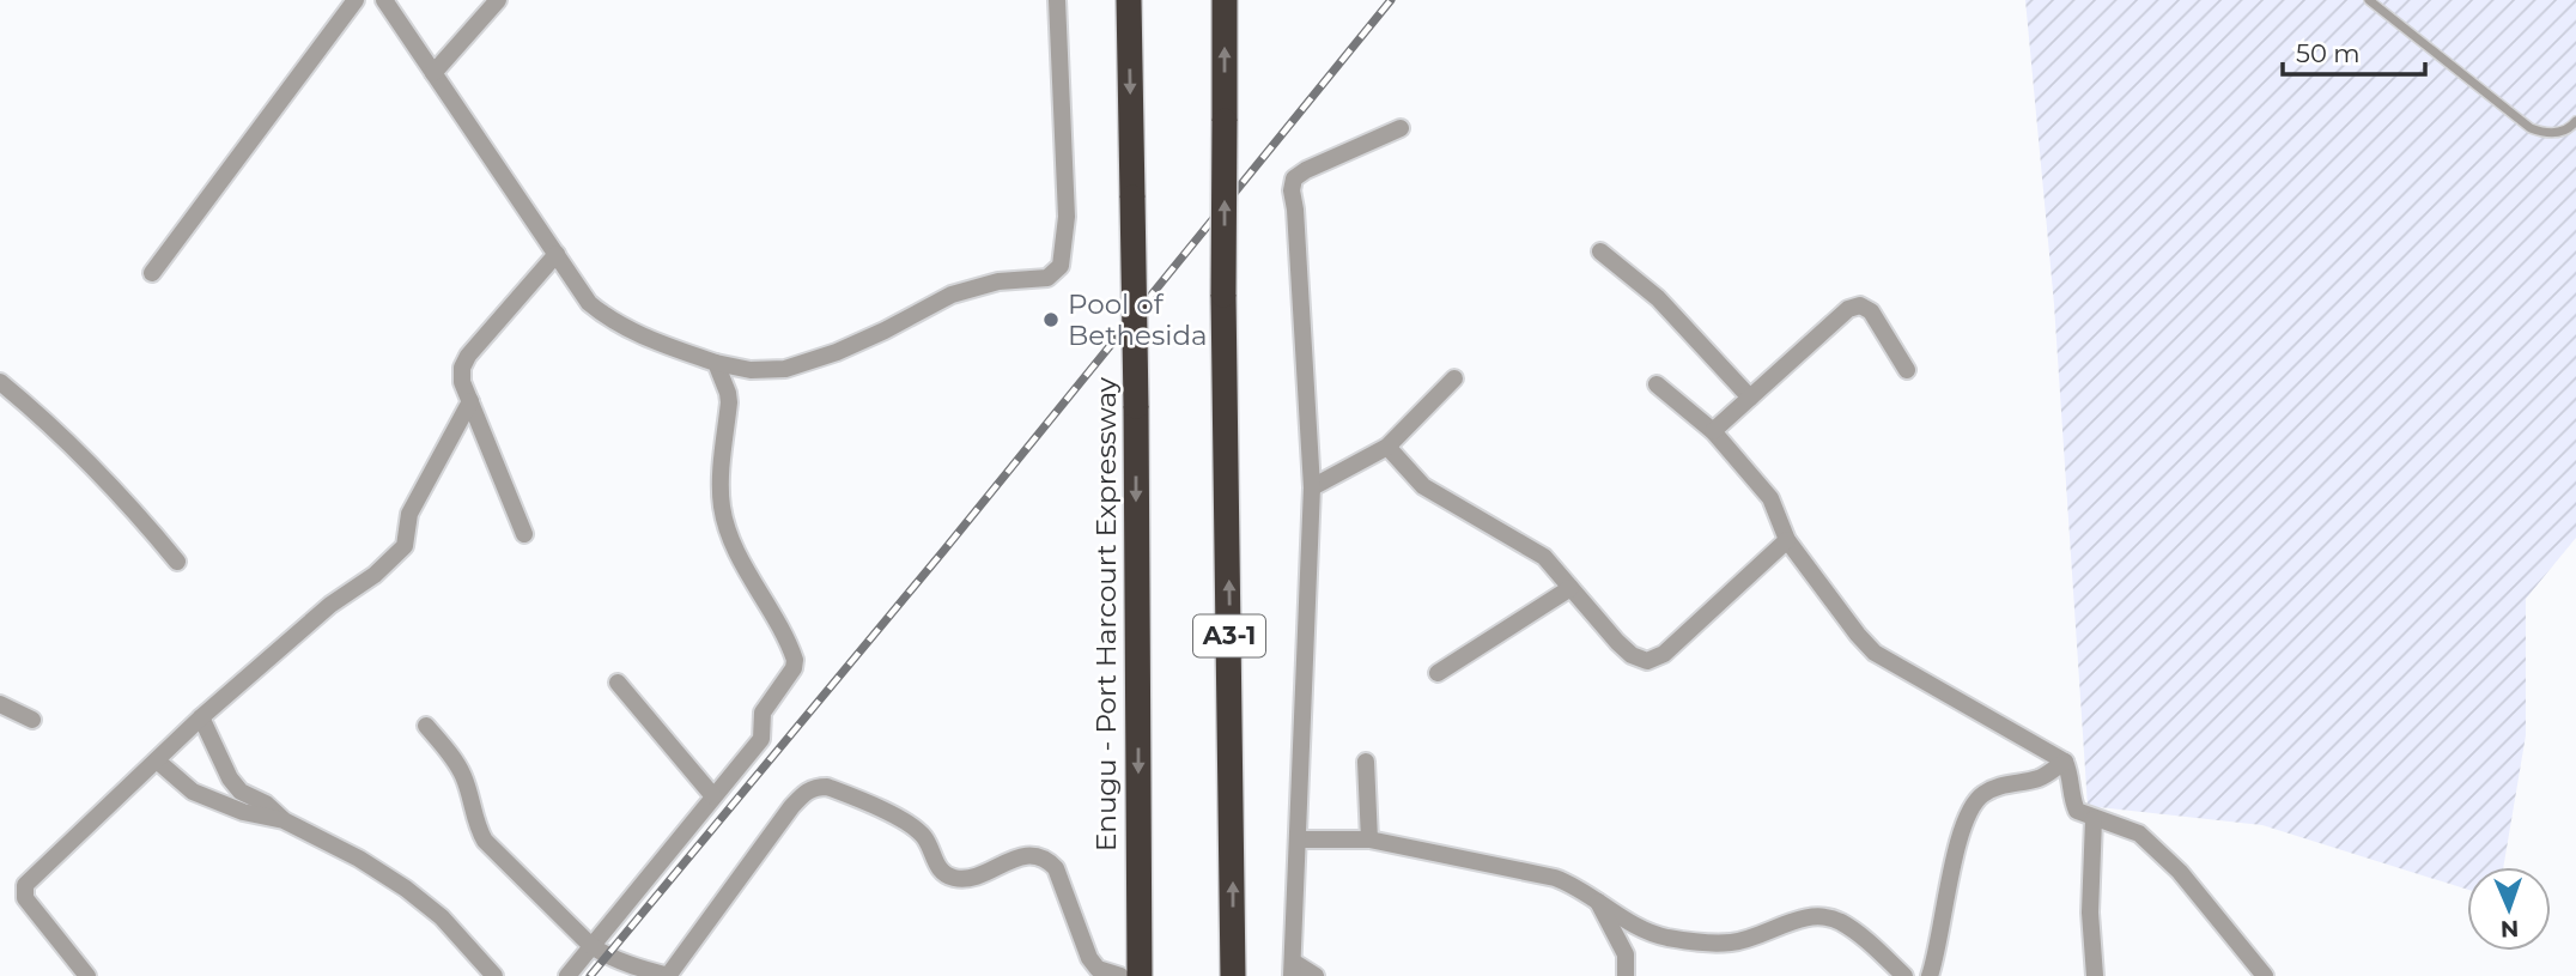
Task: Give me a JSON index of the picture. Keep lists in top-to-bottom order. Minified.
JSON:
{"streets":{"highway":["Enugu - Port Harcourt Expressway","A3-1"]},"places":["Pool of Bethesida"],"scale_bar":"50 m","north":"bottom"}
